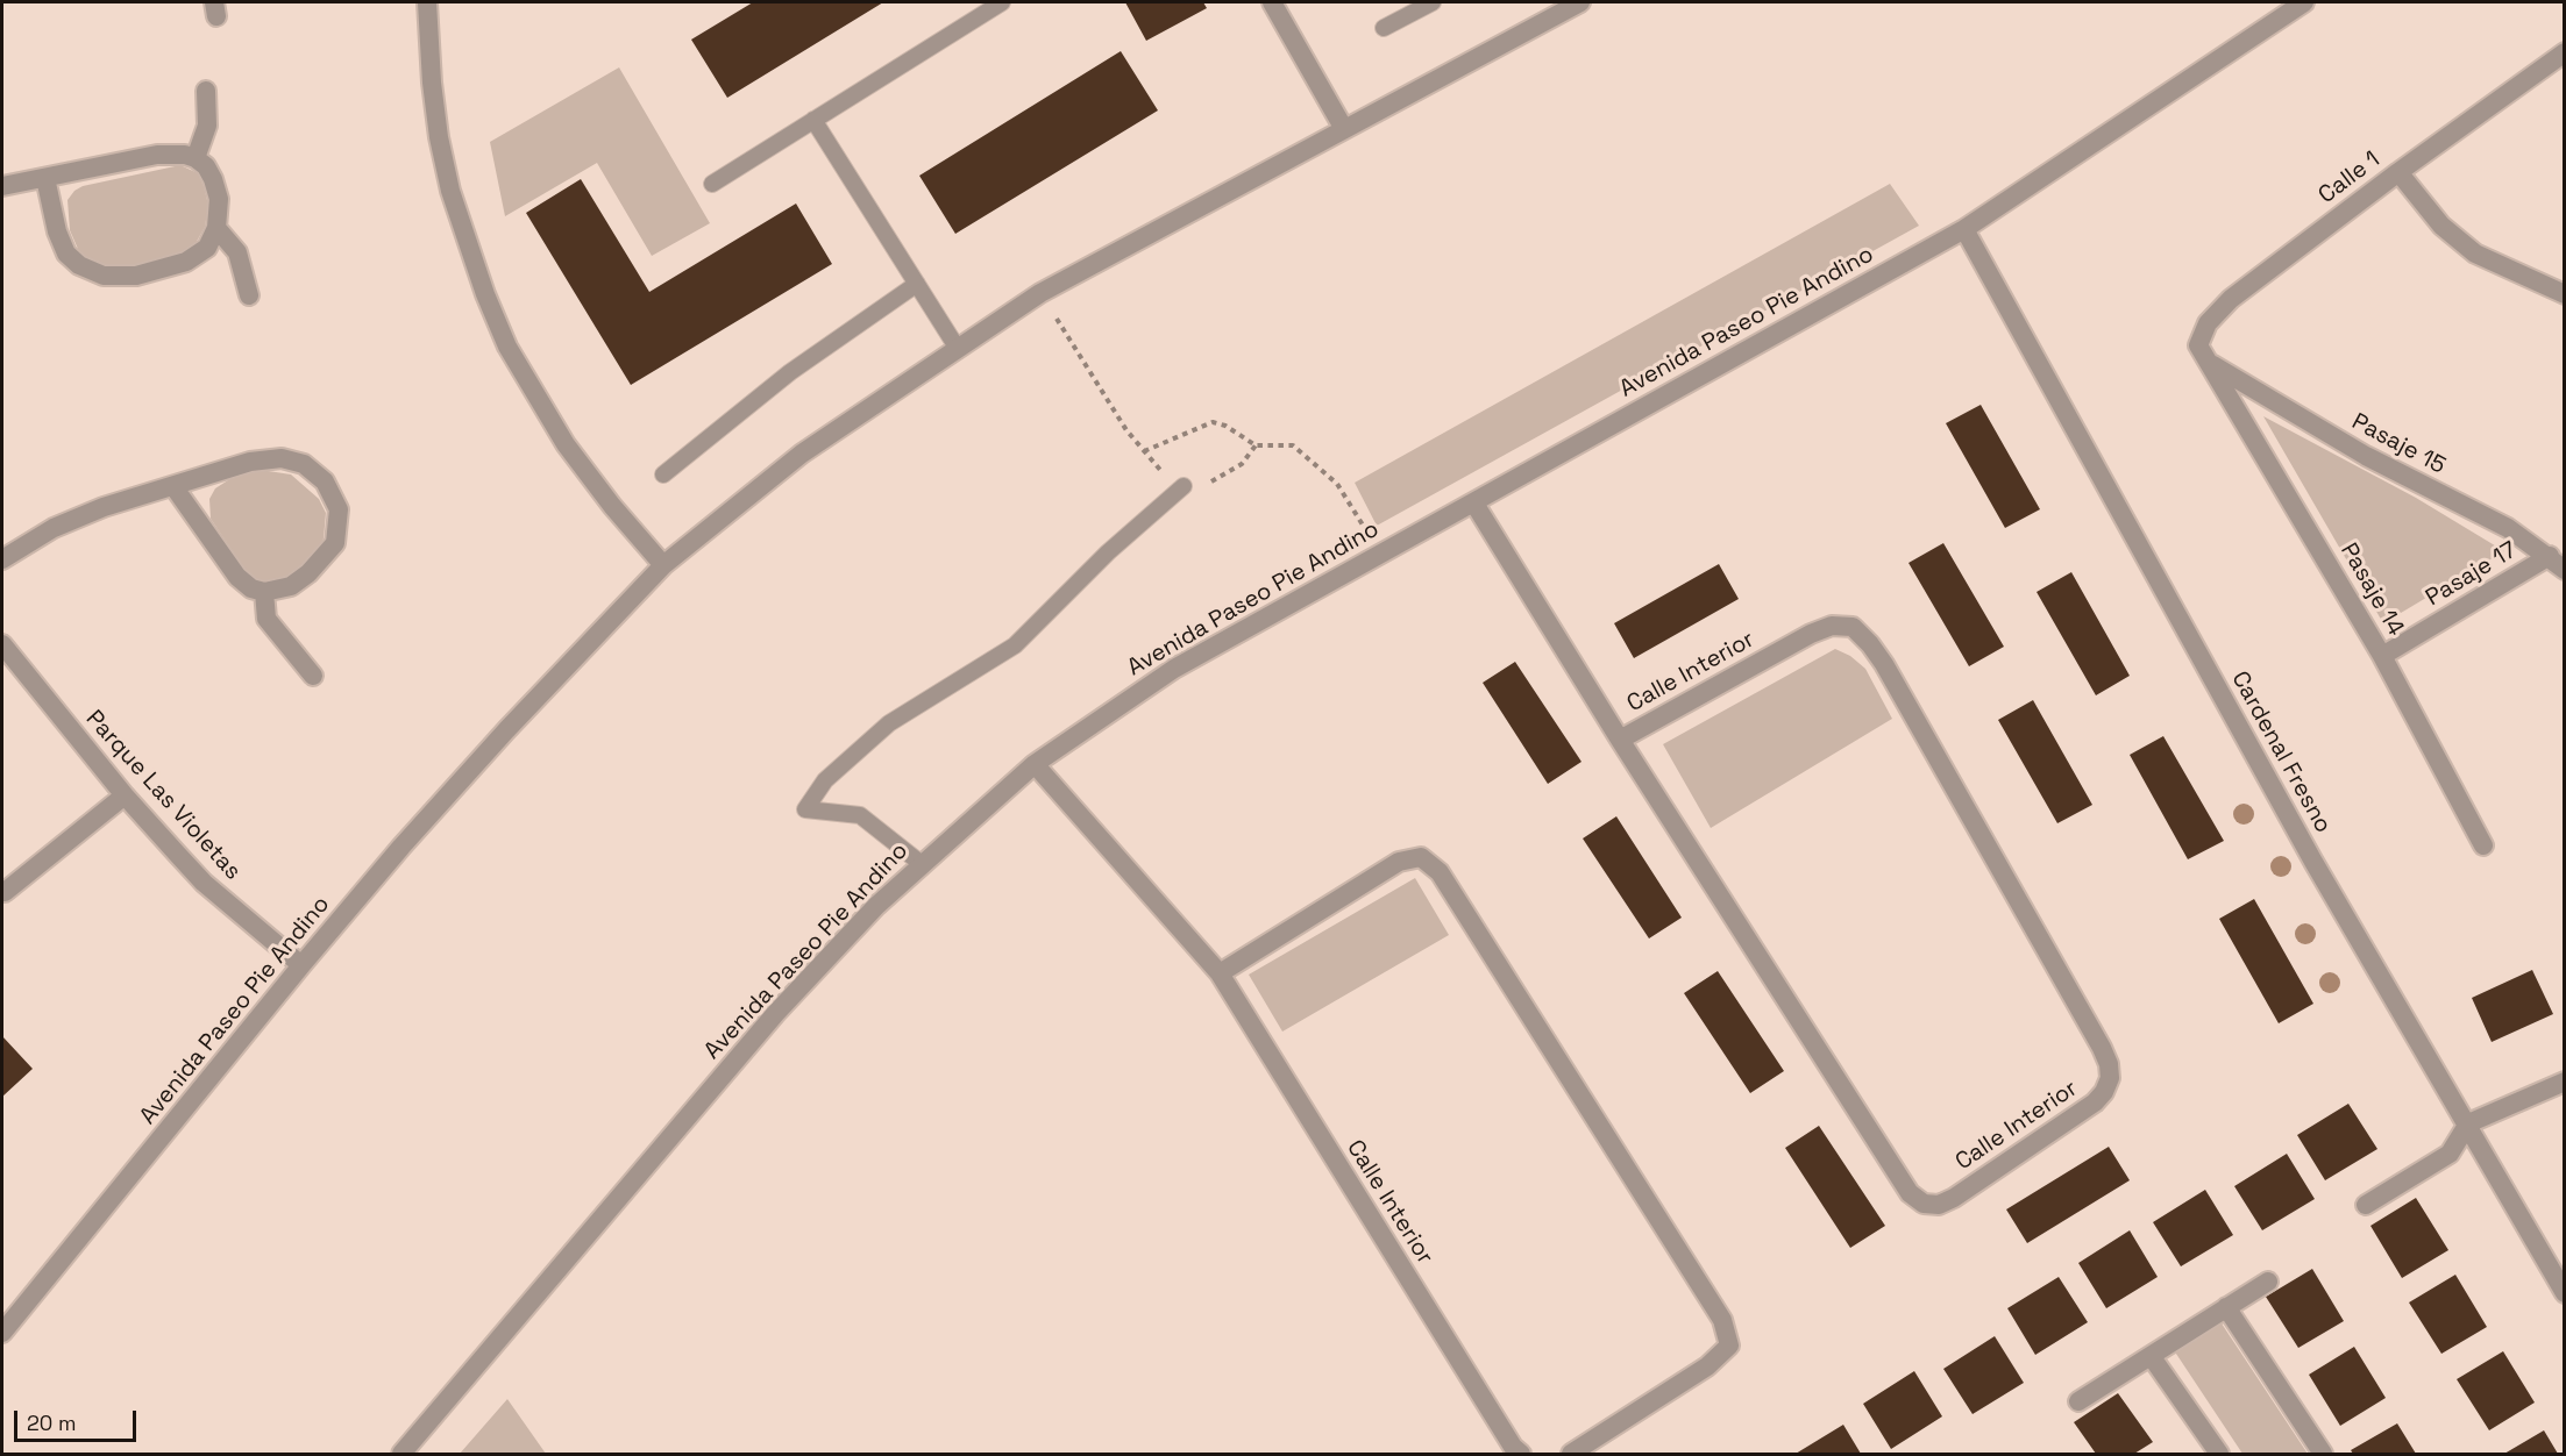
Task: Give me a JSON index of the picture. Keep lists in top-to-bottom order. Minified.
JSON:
{"streets":{"street":["Calle 1","Avenida Paseo Pie Andino","Pasaje 15","Pasaje 17","Pasaje 14","Calle Interior","Cardenal Fresno","Parque Las Violetas"]},"crossings":[["Calle 1","Pasaje 15"],["Calle 1","Pasaje 14"],["Avenida Paseo Pie Andino","Calle Interior"],["Avenida Paseo Pie Andino","Cardenal Fresno"],["Avenida Paseo Pie Andino","Parque Las Violetas"],["Pasaje 15","Pasaje 17"],["Pasaje 15","Pasaje 14"],["Pasaje 17","Pasaje 14"]],"scale_bar":"20 m"}
